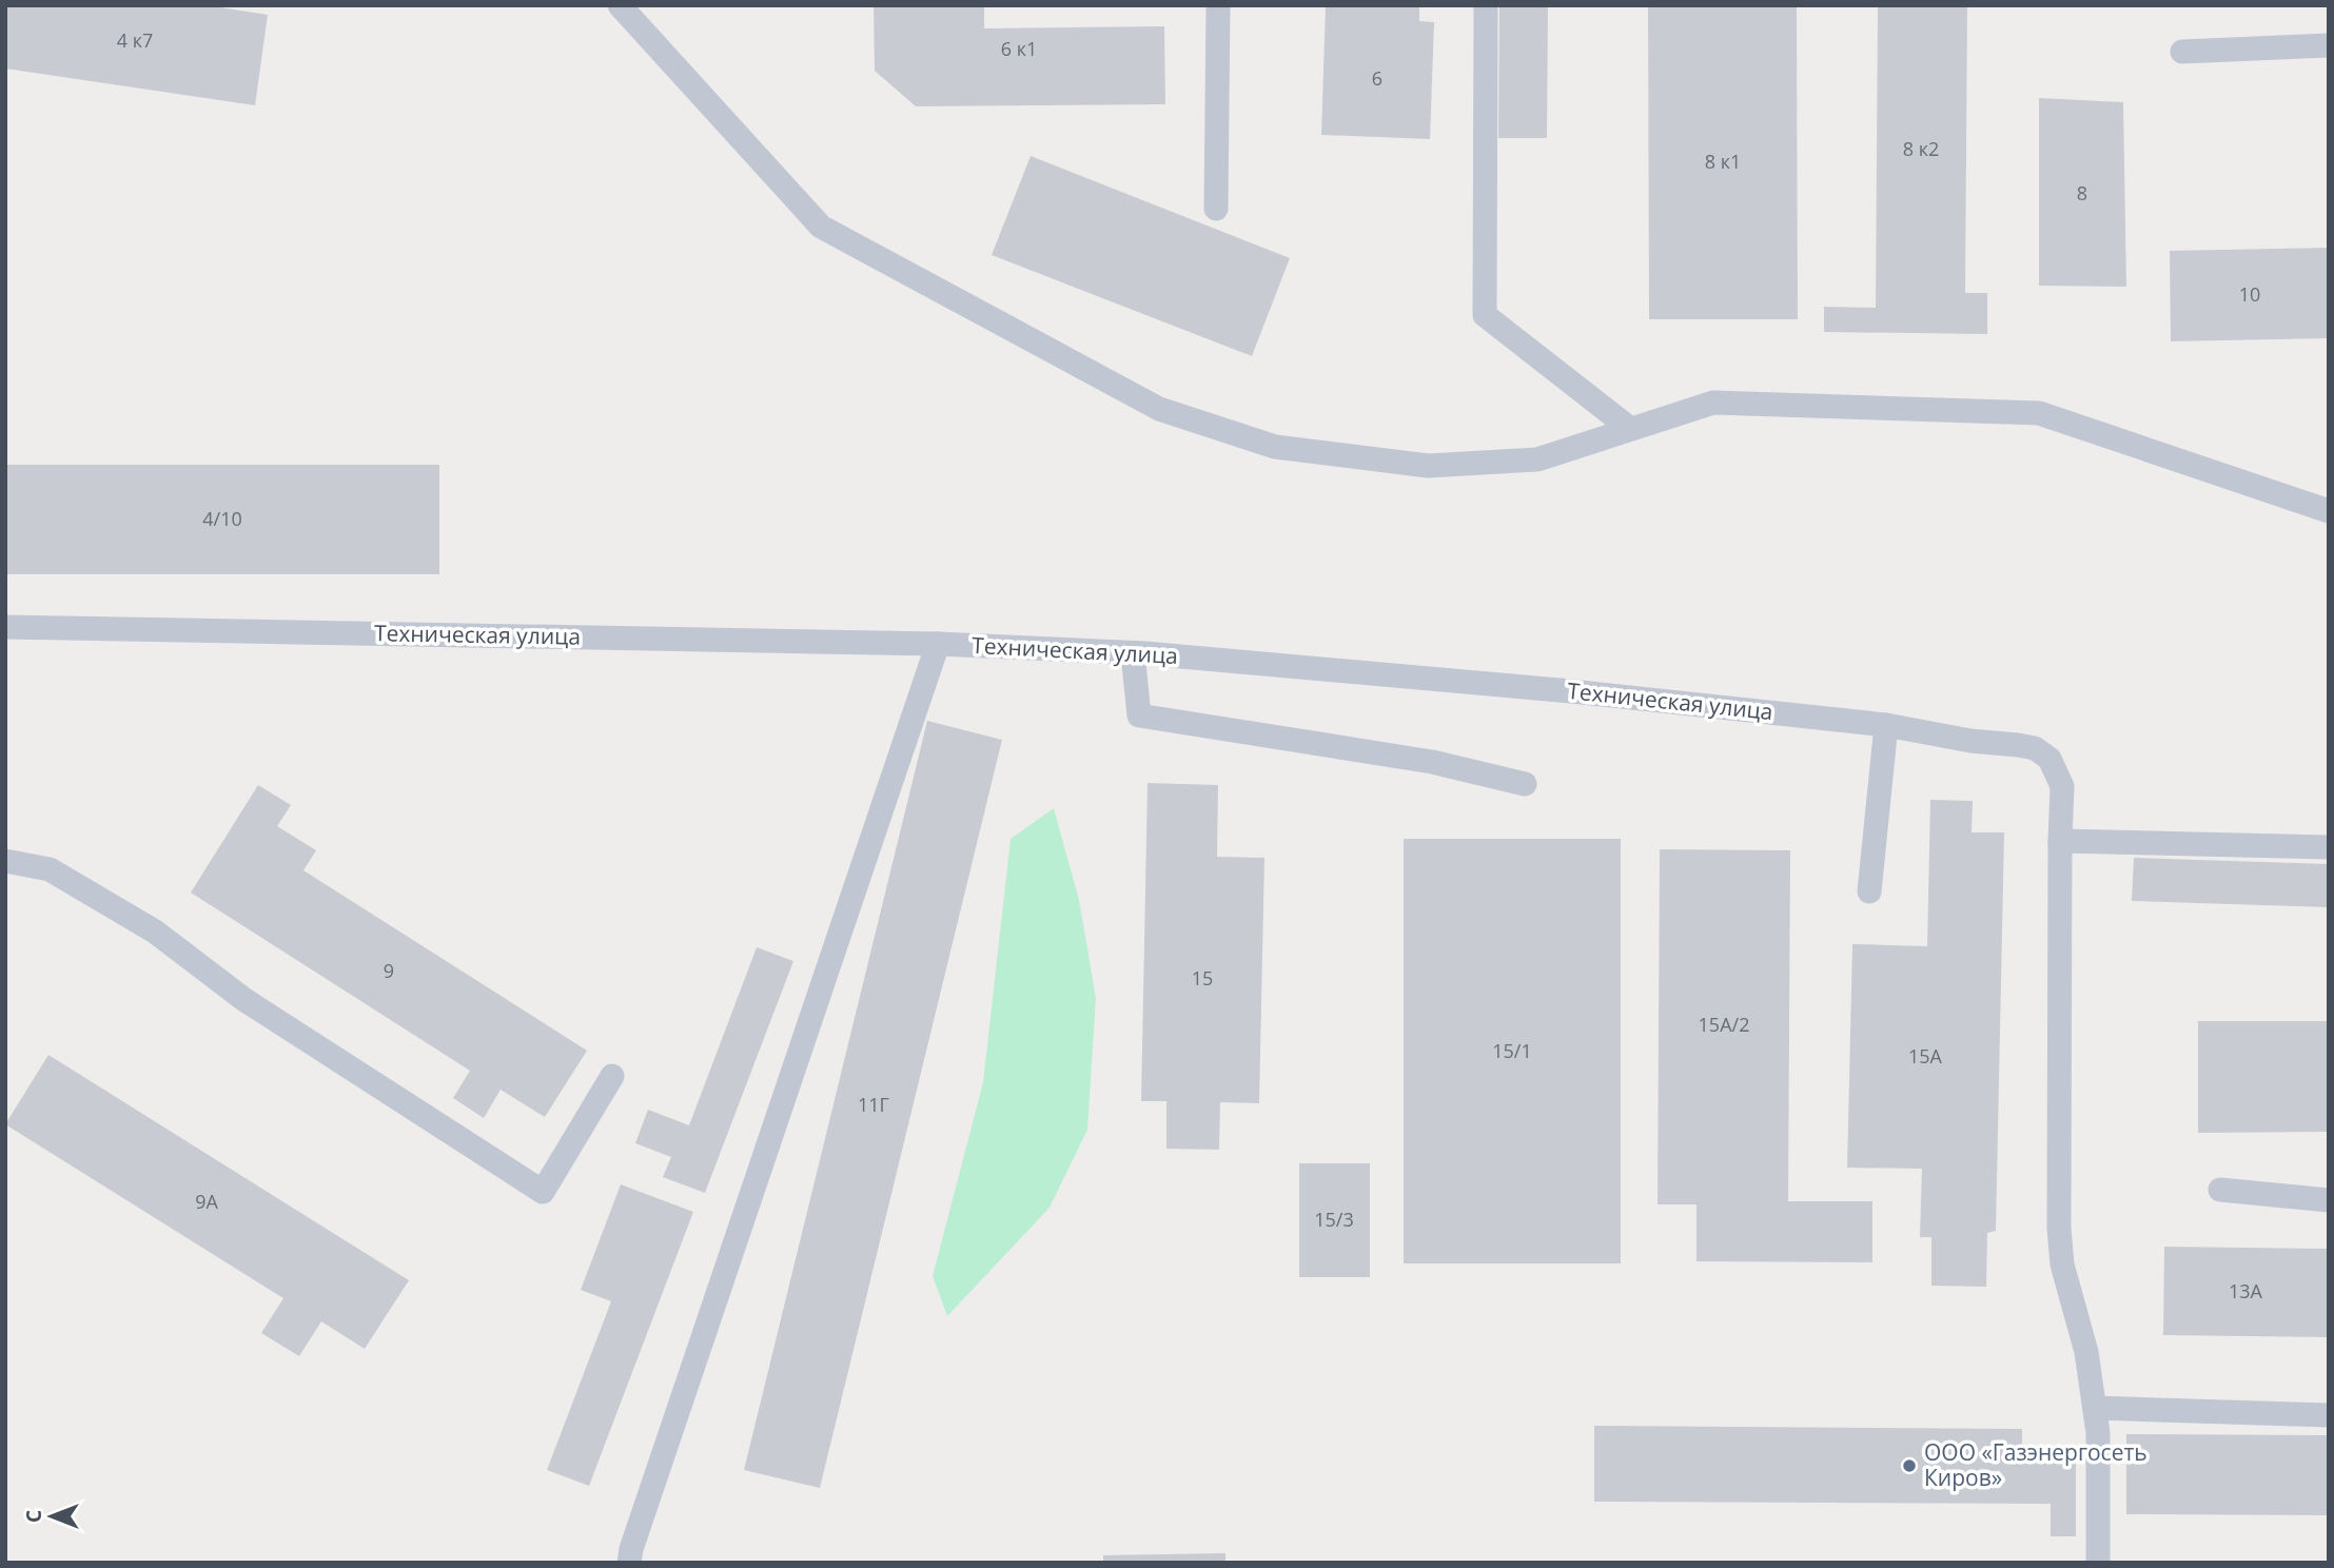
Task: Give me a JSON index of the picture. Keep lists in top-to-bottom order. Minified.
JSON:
{"streets":{"lane":["Техническая улица"]},"places":["ООО «Газэнергосеть Киров»"],"house_numbers":["4 к7","6 к1","6","8 к2","8 к1","8","10","4/10","9","15","15А/2","15/1","15А","11Г","9А","15/3","13А"],"north":"left"}
